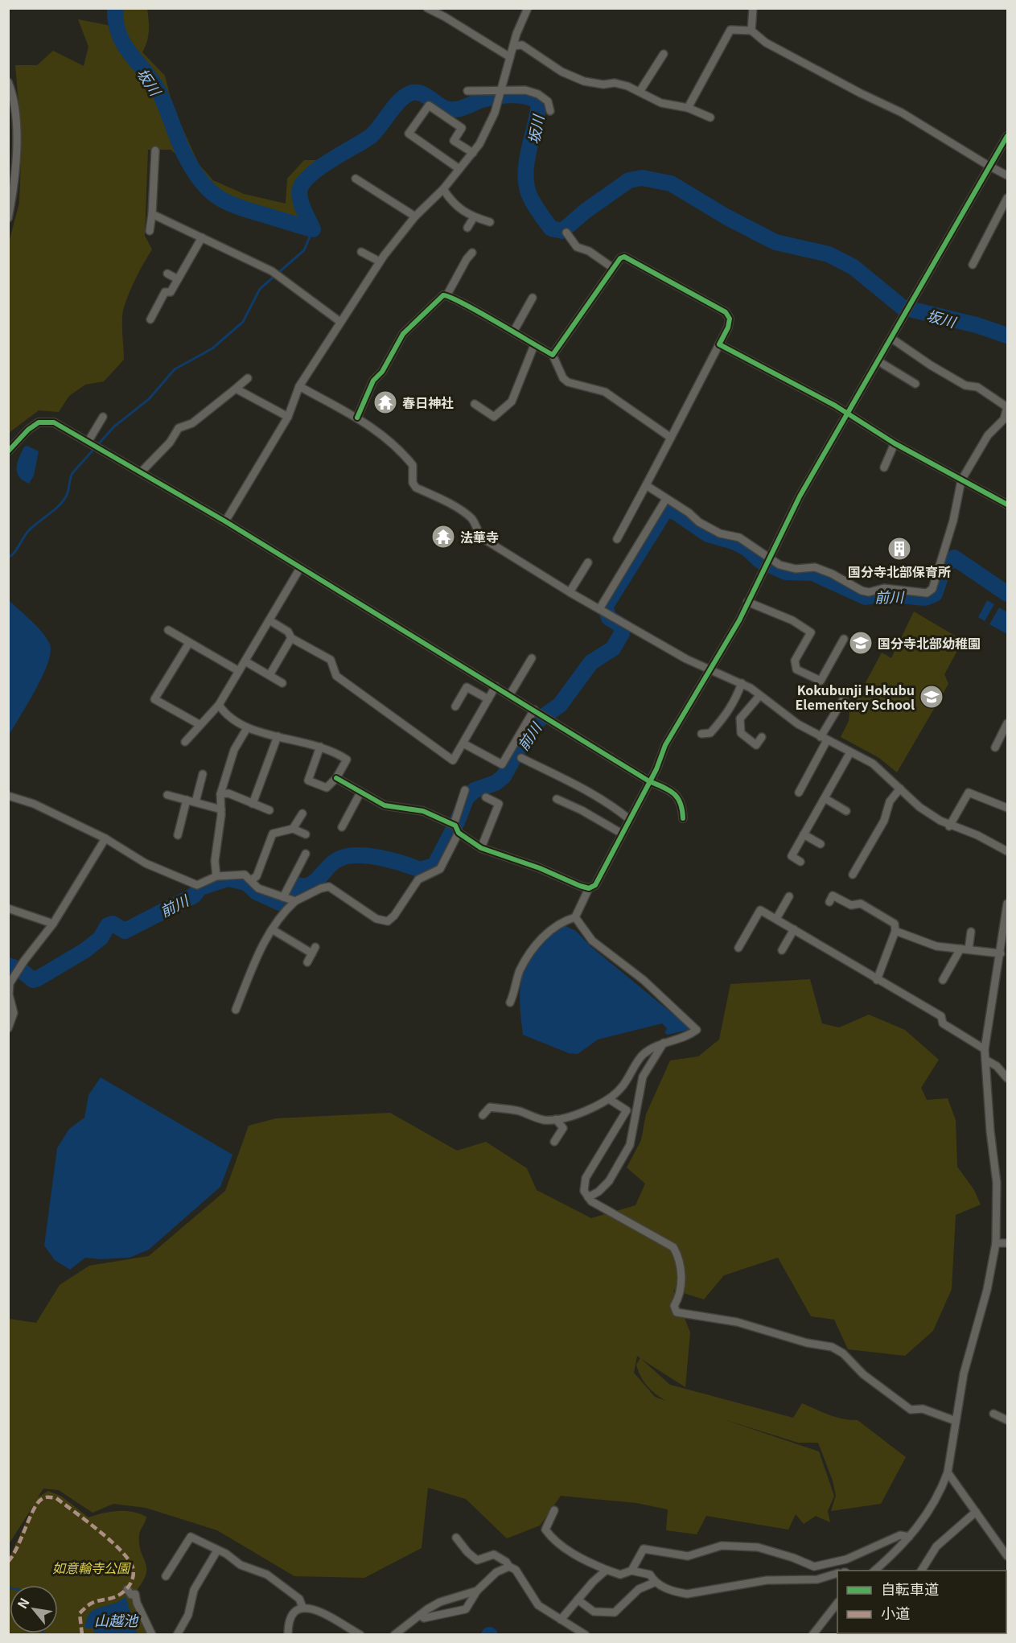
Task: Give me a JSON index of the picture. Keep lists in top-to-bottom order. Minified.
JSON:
{"water":["坂川","前川","山越池"],"parks":["如意輪寺公園"],"places":{"temple":["春日神社","法華寺"],"building":["国分寺北部保育所"],"school or university":["国分寺北部幼稚園","Kokubunji Hokubu Elementery School"]},"legend":["自転車道","小道"],"north":"top left"}
